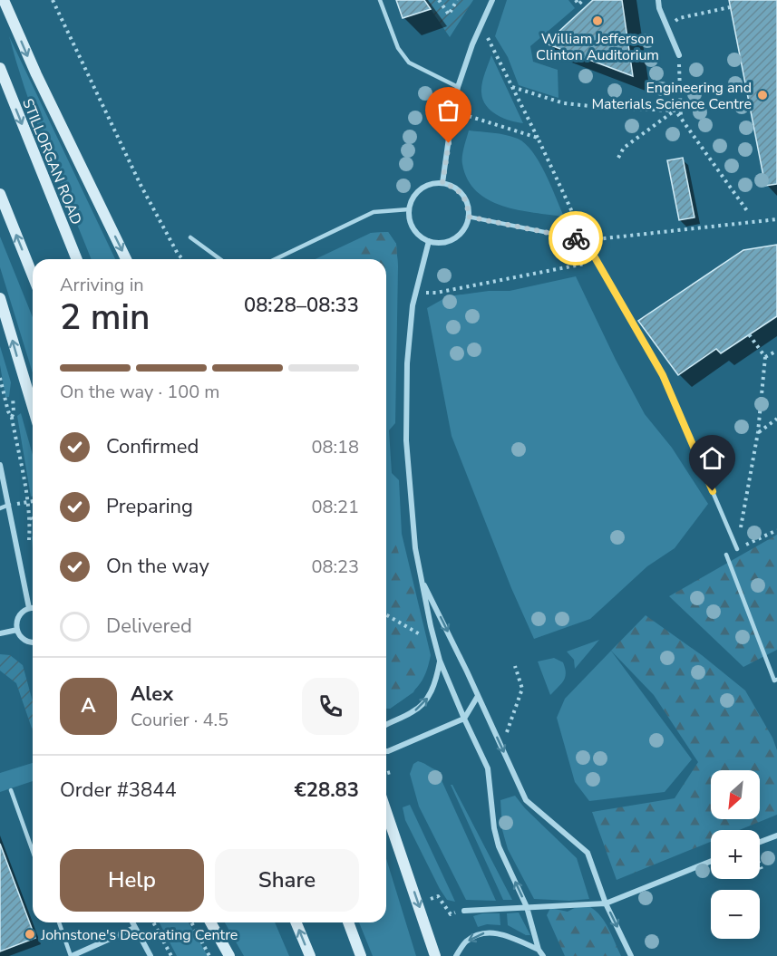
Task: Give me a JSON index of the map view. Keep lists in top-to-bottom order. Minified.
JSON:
{"streets":{"main road":["STILLORGAN ROAD"]},"places":["William Jefferson Clinton Auditorium","Engineering and Materials Science Centre","Johnstone's Decorating Centre"],"north":"bottom left","page":{"heading":["2 min","Arriving in","08:28–08:33"],"panel":["Alex","Courier · 4.5","Order #3844","€28.83"],"bar":"On the way · 100 m","list":[["Confirmed","08:18"],["Preparing","08:21"],["On the way","08:23"],"Delivered"],"round":"A","map_buttons":["+","−"],"buttons":["Help","Share"]}}
